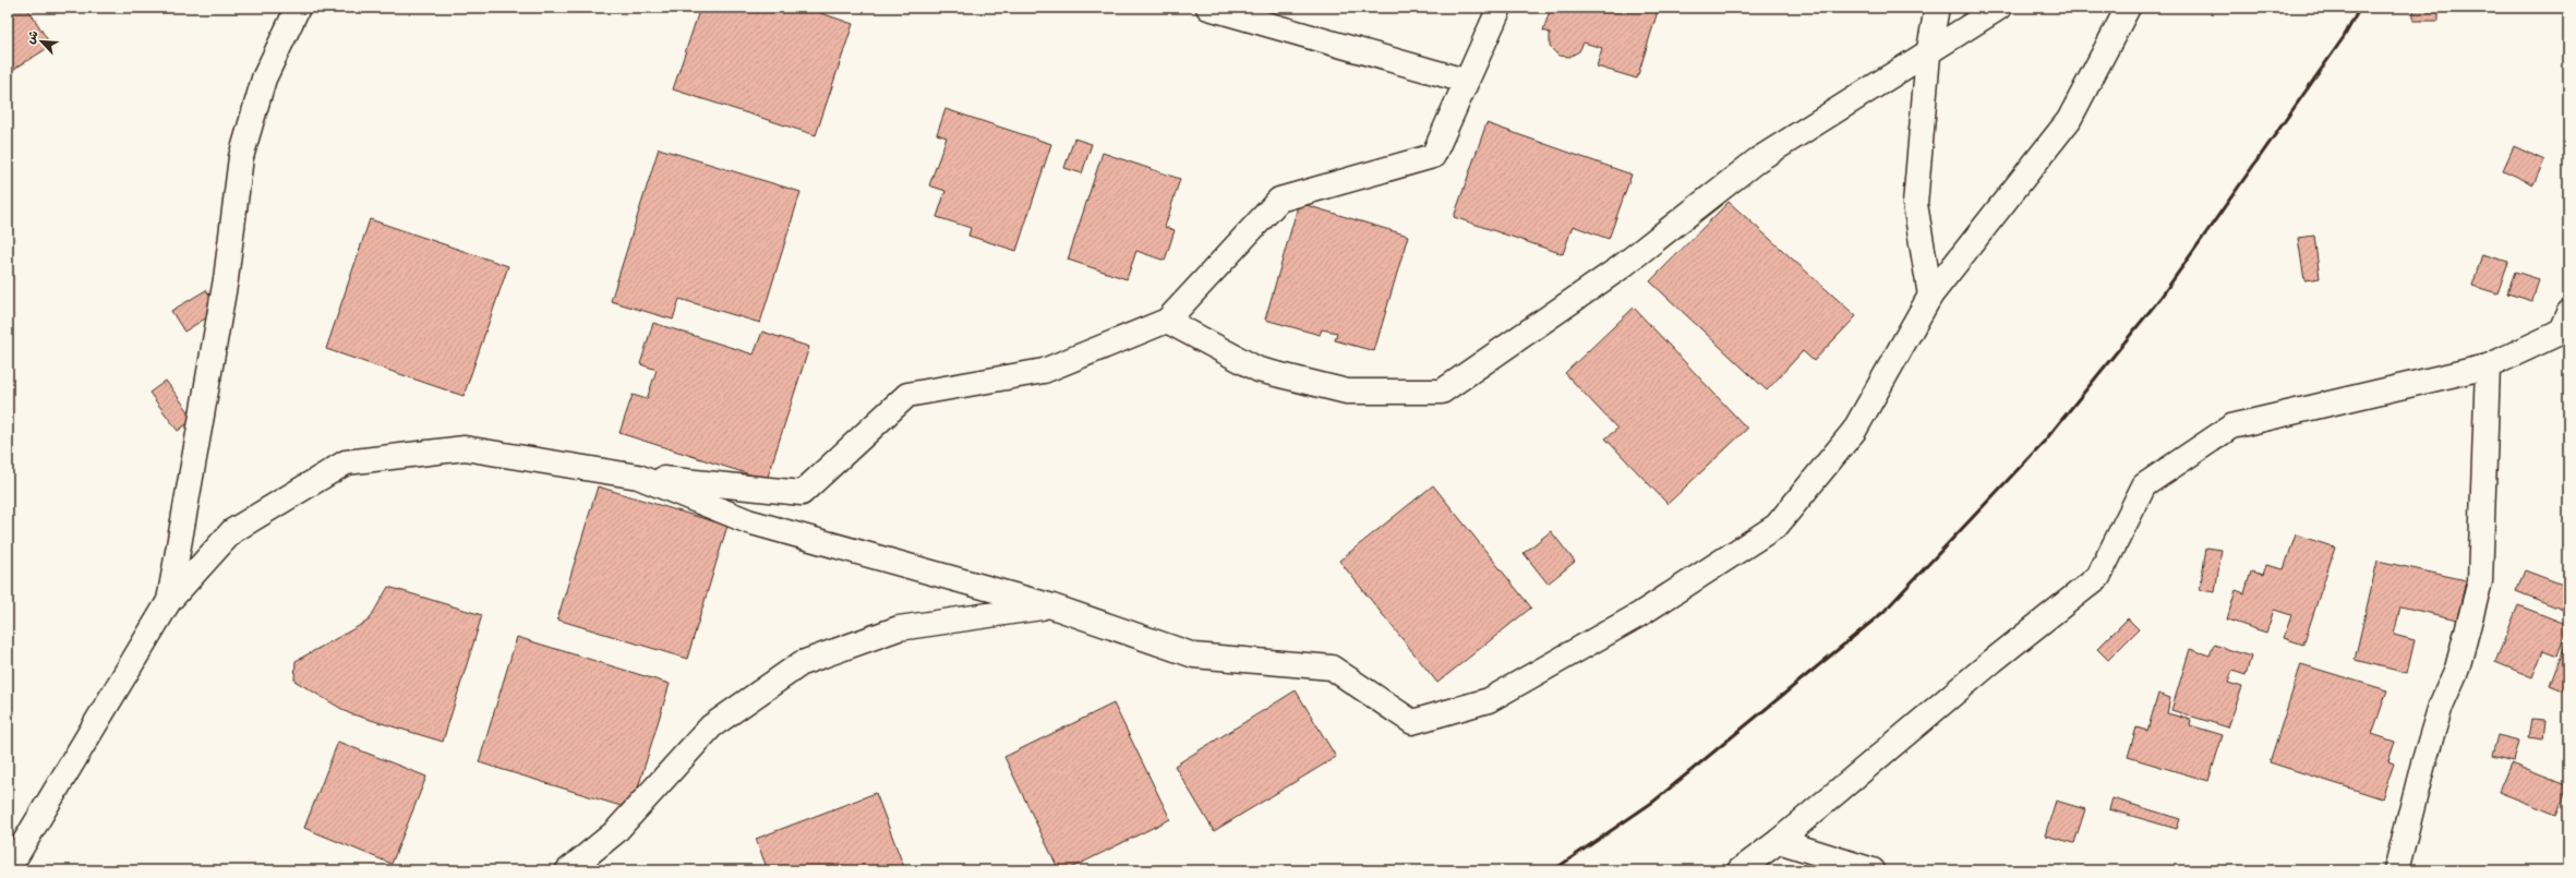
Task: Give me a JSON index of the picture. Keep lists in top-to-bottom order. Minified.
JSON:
{"north":"top left"}
